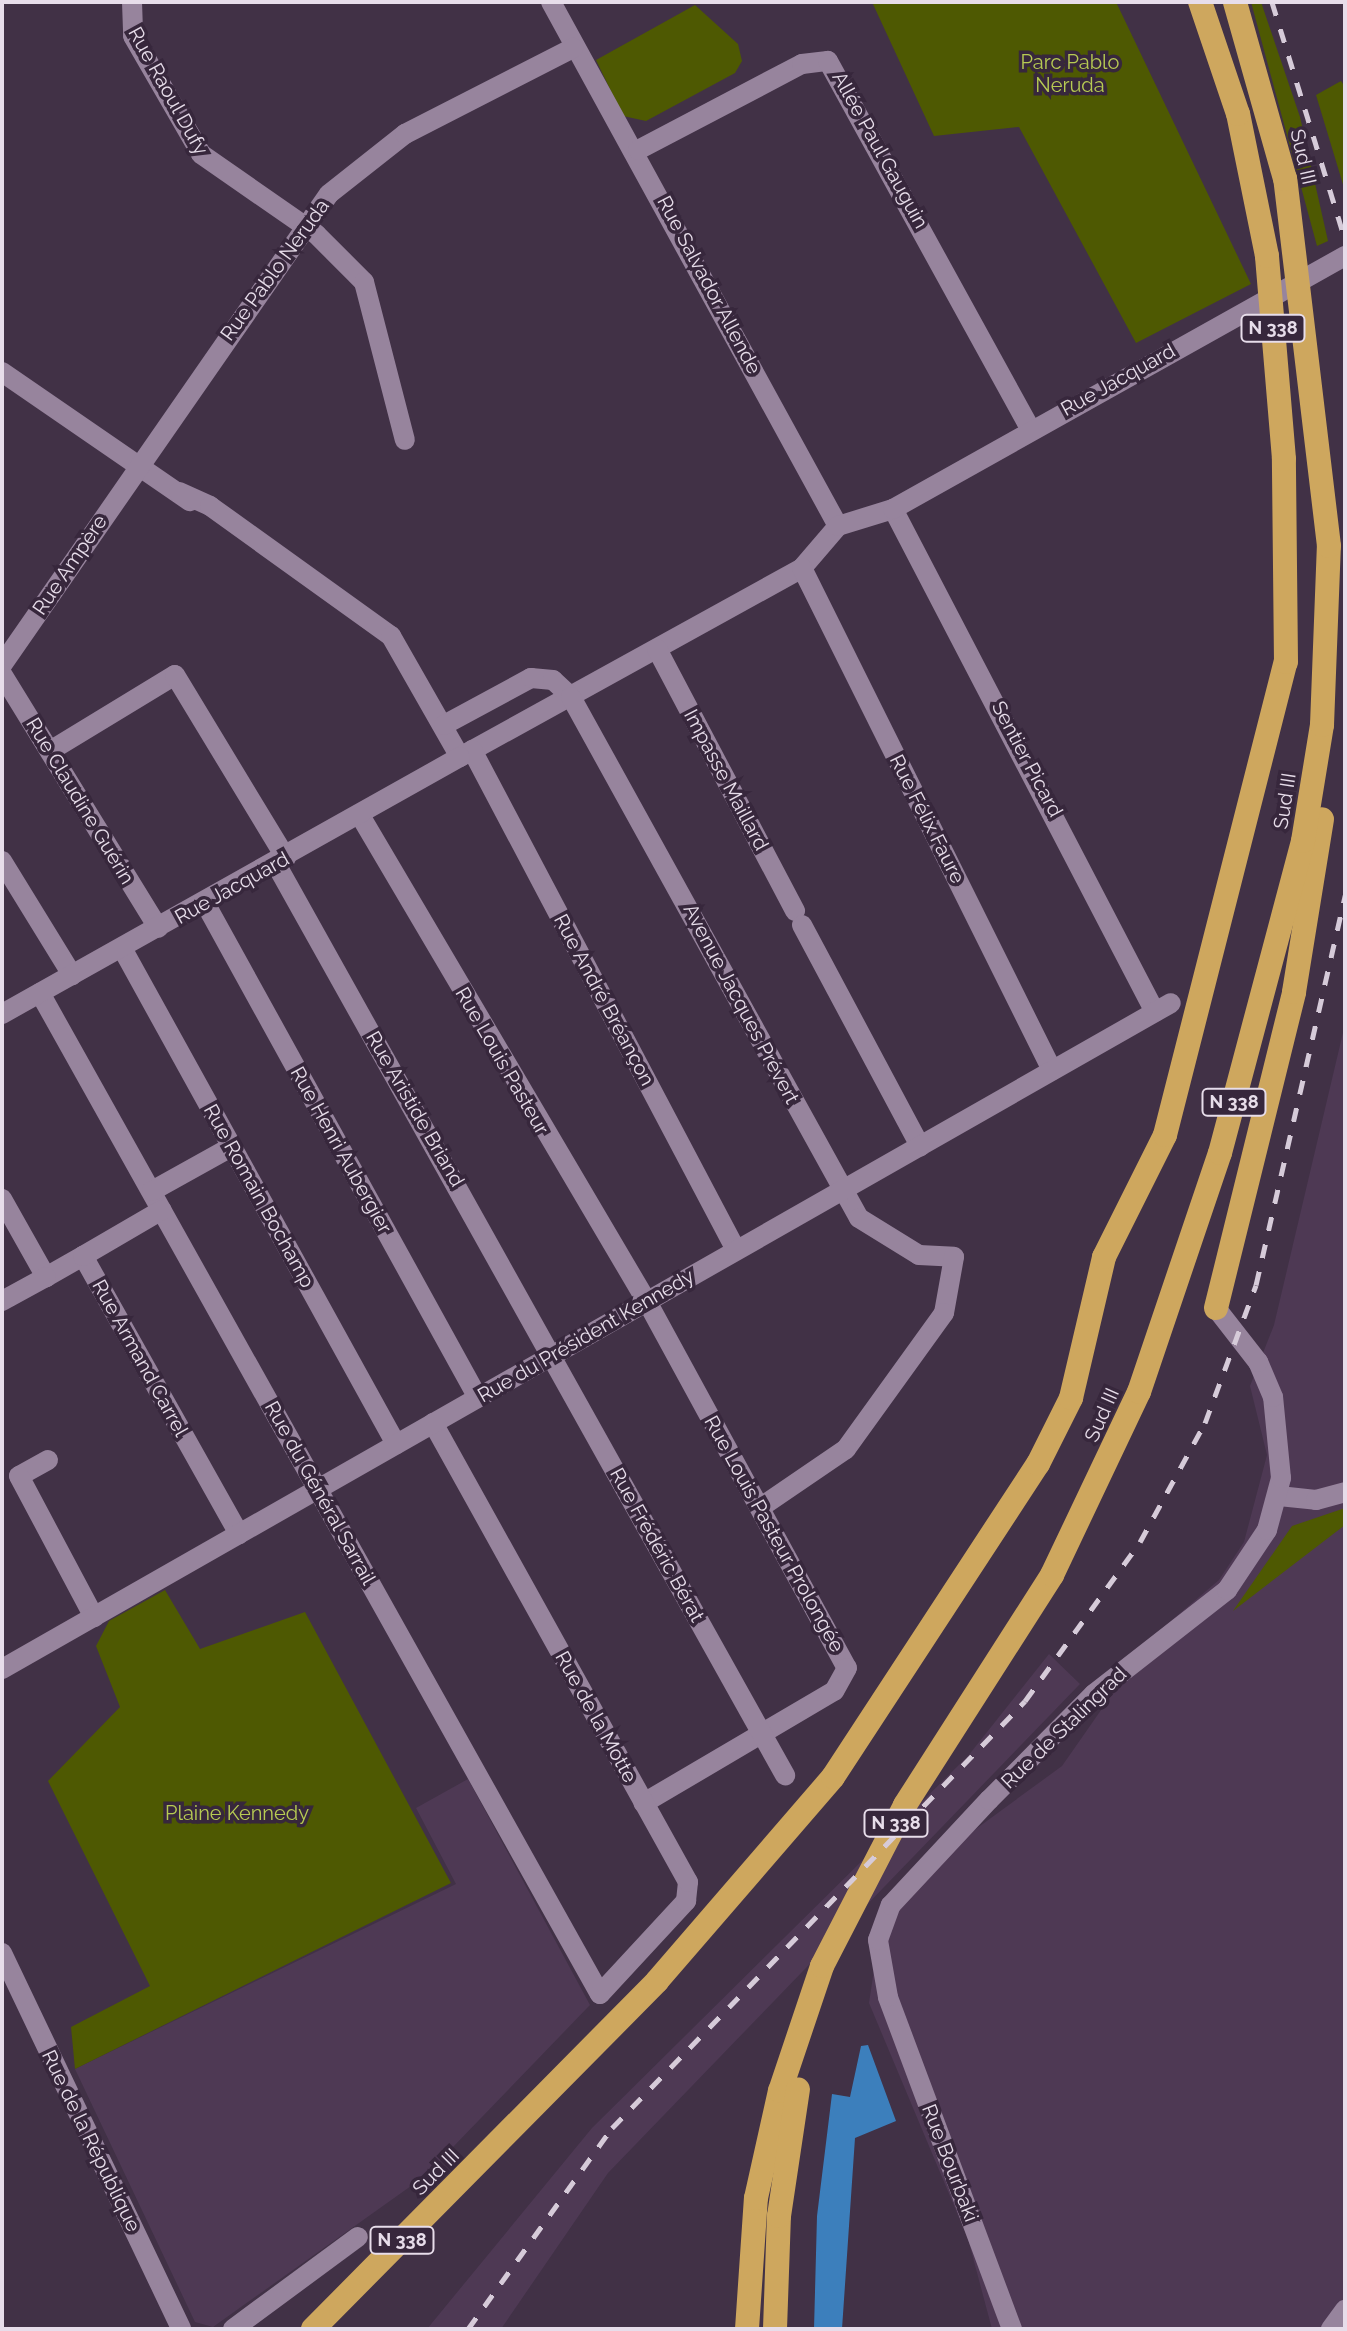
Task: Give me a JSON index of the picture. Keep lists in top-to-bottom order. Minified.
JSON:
{"streets":{"highway":["Sud III","N 338"],"street":["Rue Raoul Dufy","Allée Paul Gauguin","Rue Pablo Neruda","Rue Salvador Allende","Rue Jacquard","Rue Ampère","Sentier Picard","Impasse Maillard","Rue Claudine Guérin","Rue Félix Faure","Rue André Bréançon","Avenue Jacques Prévert","Rue Louis Pasteur","Rue Aristide Briand","Rue Henri Aubergier","Rue Romain Bochamp","Rue du Président Kennedy","Rue Armand Carrel","Rue du Général Sarrail","Rue Louis Pasteur Prolongée","Rue Frédéric Bérat","Rue de la Motte","Rue de Stalingrad","Rue de la République","Rue Bourbaki"]},"crossings":[["Rue Raoul Dufy","Rue Pablo Neruda"],["Allée Paul Gauguin","Rue Salvador Allende"],["Allée Paul Gauguin","Rue Jacquard"],["Sud III","N 338"],["Rue Pablo Neruda","Rue Salvador Allende"],["Rue Pablo Neruda","Rue Ampère"],["Rue Salvador Allende","Rue Jacquard"],["Rue Jacquard","Sentier Picard"],["Rue Jacquard","Rue Claudine Guérin"],["Rue Jacquard","Rue André Bréançon"],["Rue Jacquard","Rue Louis Pasteur"],["Rue Jacquard","Rue Aristide Briand"],["Rue Jacquard","Rue Henri Aubergier"],["Rue Jacquard","Rue Romain Bochamp"],["Rue Jacquard","Rue du Général Sarrail"],["Sentier Picard","Rue du Président Kennedy"],["Impasse Maillard","Rue du Président Kennedy"],["Rue Claudine Guérin","Rue Aristide Briand"],["Rue Félix Faure","Rue du Président Kennedy"],["Rue André Bréançon","Rue du Président Kennedy"],["Avenue Jacques Prévert","Rue du Président Kennedy"],["Avenue Jacques Prévert","Rue Louis Pasteur Prolongée"],["Rue Louis Pasteur","Rue du Président Kennedy"],["Rue Louis Pasteur","Rue Louis Pasteur Prolongée"],["Rue Aristide Briand","Rue du Président Kennedy"],["Rue Aristide Briand","Rue Frédéric Bérat"],["Rue Henri Aubergier","Rue du Président Kennedy"],["Rue Romain Bochamp","Rue du Président Kennedy"],["Rue du Président Kennedy","Rue Armand Carrel"],["Rue du Président Kennedy","Rue du Général Sarrail"],["Rue du Président Kennedy","Rue Louis Pasteur Prolongée"],["Rue du Président Kennedy","Rue Frédéric Bérat"],["Rue du Président Kennedy","Rue de la Motte"],["Rue du Général Sarrail","Rue de la Motte"],["Rue Louis Pasteur Prolongée","Rue Frédéric Bérat"],["Rue de Stalingrad","Rue Bourbaki"]],"parks":["Parc Pablo Neruda","Plaine Kennedy"]}
